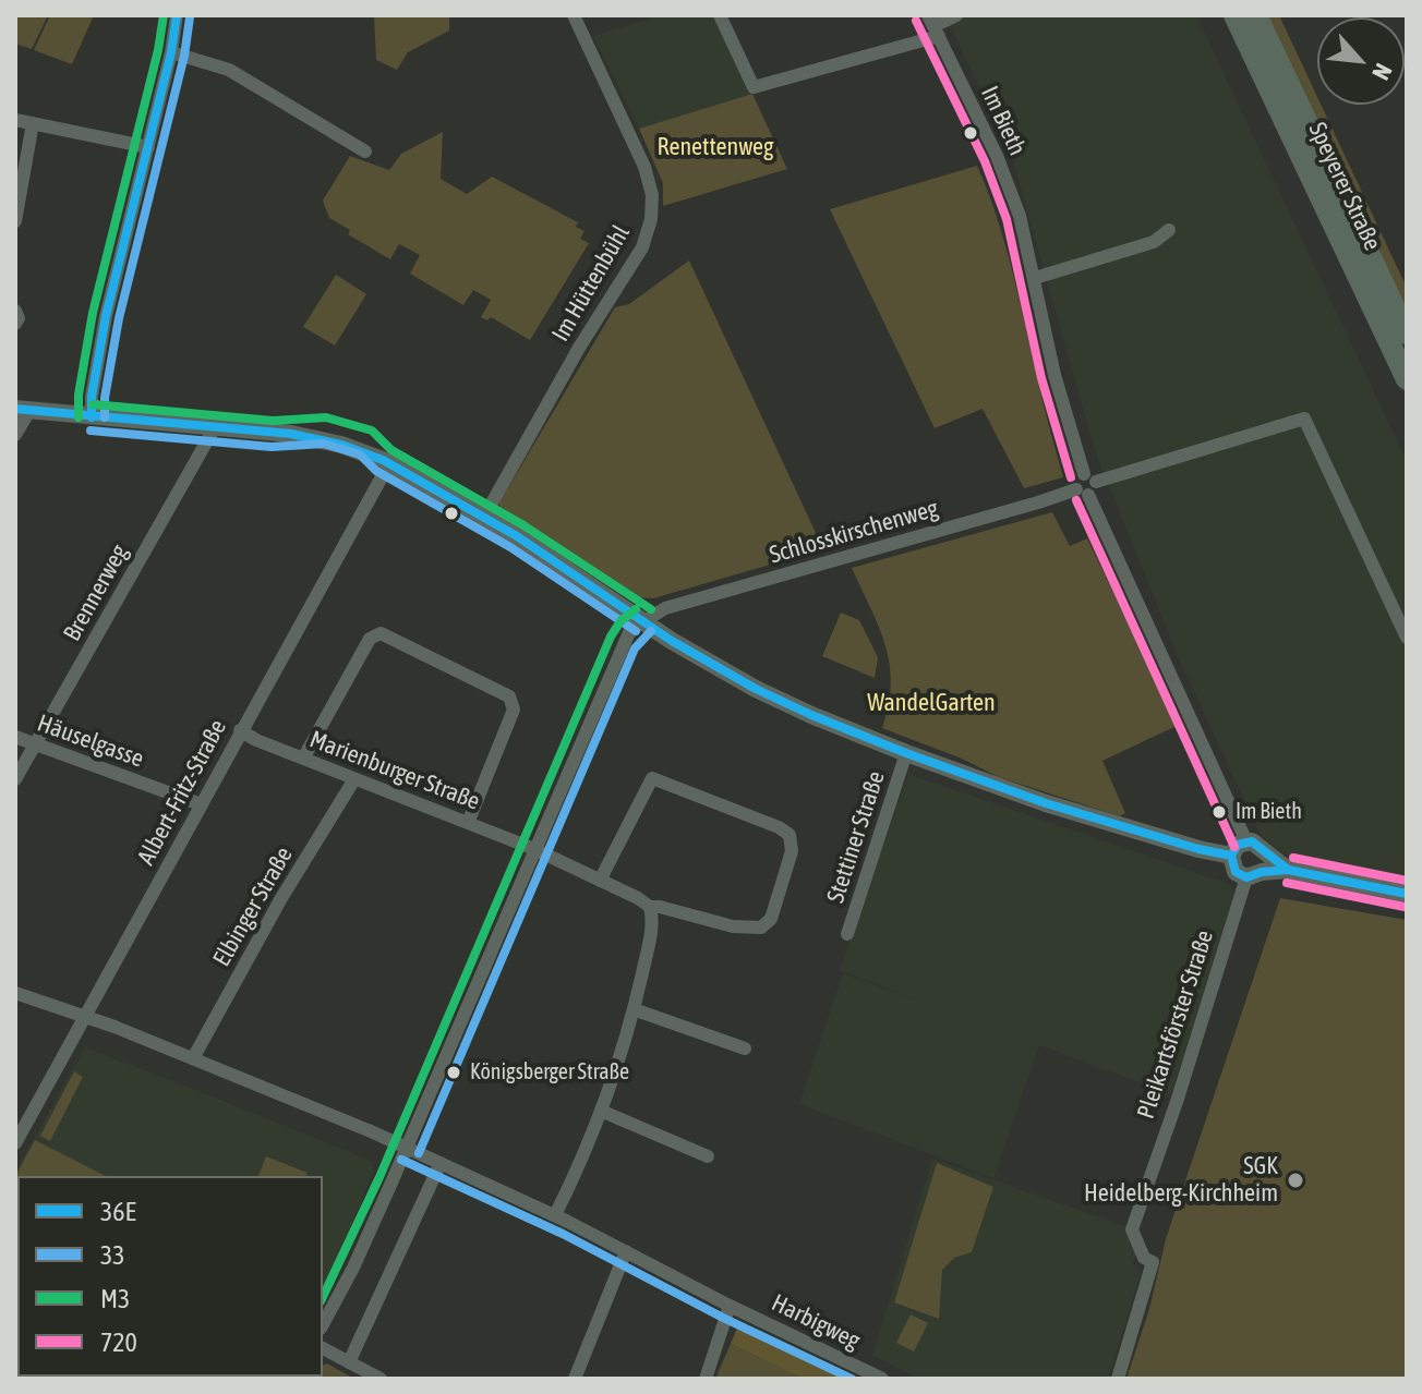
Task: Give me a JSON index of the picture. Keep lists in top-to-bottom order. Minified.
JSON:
{"streets":{"main road":["Speyerer Straße"],"street":["Im Bieth","Im Hüttenbühl","Schlosskirschenweg","Brennerweg","Häuselgasse","Marienburger Straße","Albert-Fritz-Straße","Stettiner Straße","Elbinger Straße","Pleikartsförster Straße","Harbigweg"]},"crossings":[["Im Bieth","Schlosskirschenweg"],["Brennerweg","Häuselgasse"],["Häuselgasse","Albert-Fritz-Straße"],["Marienburger Straße","Albert-Fritz-Straße"],["Marienburger Straße","Elbinger Straße"]],"parks":["Renettenweg","WandelGarten"],"places":["Im Bieth","Königsberger Straße","SGK Heidelberg-Kirchheim"],"lines":["transit line 36E","transit line M3","transit line 33","transit line 720"],"legend":["36E","33","M3","720"],"north":"bottom right"}
